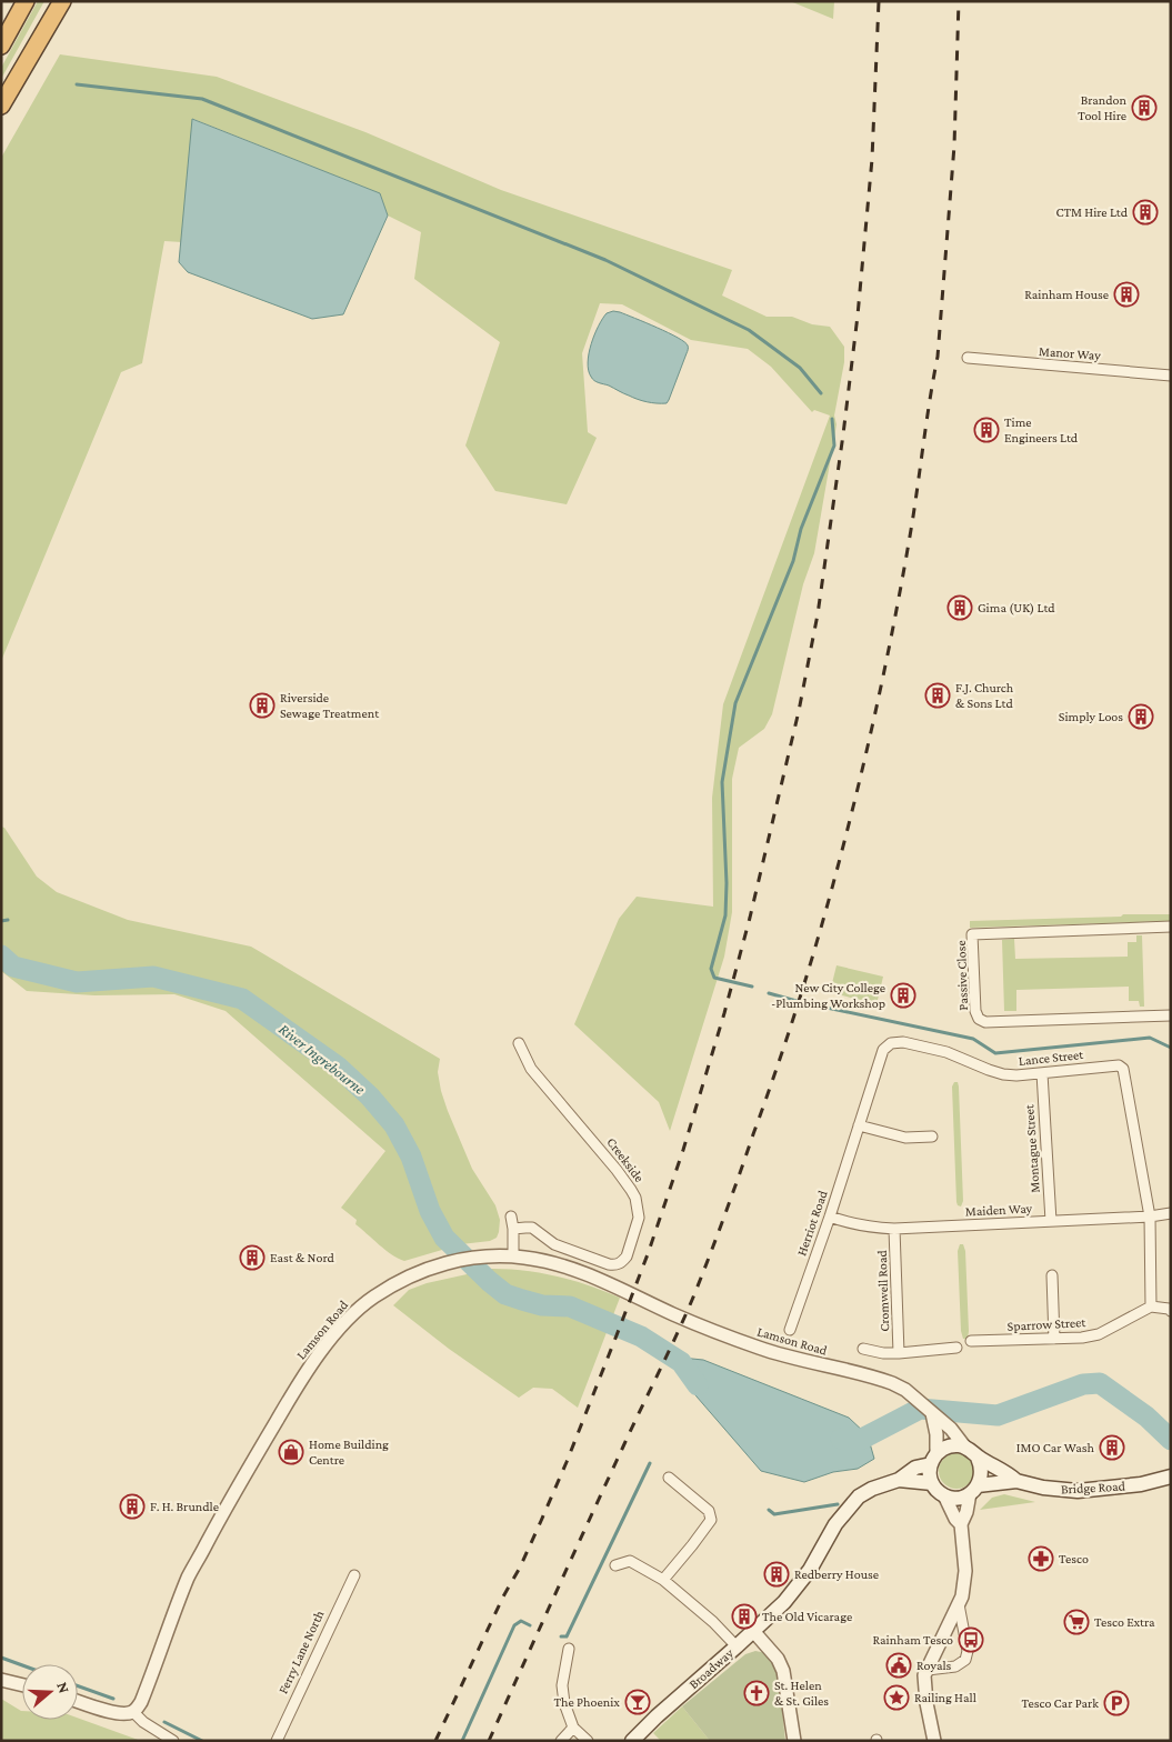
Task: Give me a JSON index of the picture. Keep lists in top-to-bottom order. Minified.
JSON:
{"streets":{"main road":["Bridge Road","Broadway"],"street":["Manor Way","Passive Close","Lance Street","Montague Street","Creekside","Maiden Way","Herriot Road","Cromwell Road","Sparrow Street","Lamson Road","Ferry Lane North"]},"crossings":[["Lance Street","Montague Street"],["Lance Street","Maiden Way"],["Lance Street","Herriot Road"],["Montague Street","Maiden Way"],["Maiden Way","Herriot Road"],["Maiden Way","Cromwell Road"],["Lamson Road","Bridge Road"]],"water":["River Ingrebourne"],"places":{"building":["Brandon Tool Hire","CTM Hire Ltd","Rainham House","Time Engineers Ltd","Gima (UK) Ltd","F.J. Church & Sons Ltd","Riverside Sewage Treatment","Simply Loos","New City College -Plumbing Workshop","East & Nord","IMO Car Wash","F. H. Brundle","Redberry House","The Old Vicarage"],"shop":["Home Building Centre"],"pharmacy":["Tesco"],"supermarket":["Tesco Extra"],"bus stop":["Rainham Tesco"],"public building":["Royals"],"church":["St. Helen & St. Giles"],"place":["Railing Hall"],"bar":["The Phoenix"],"parking":["Tesco Car Park"]},"north":"right"}
